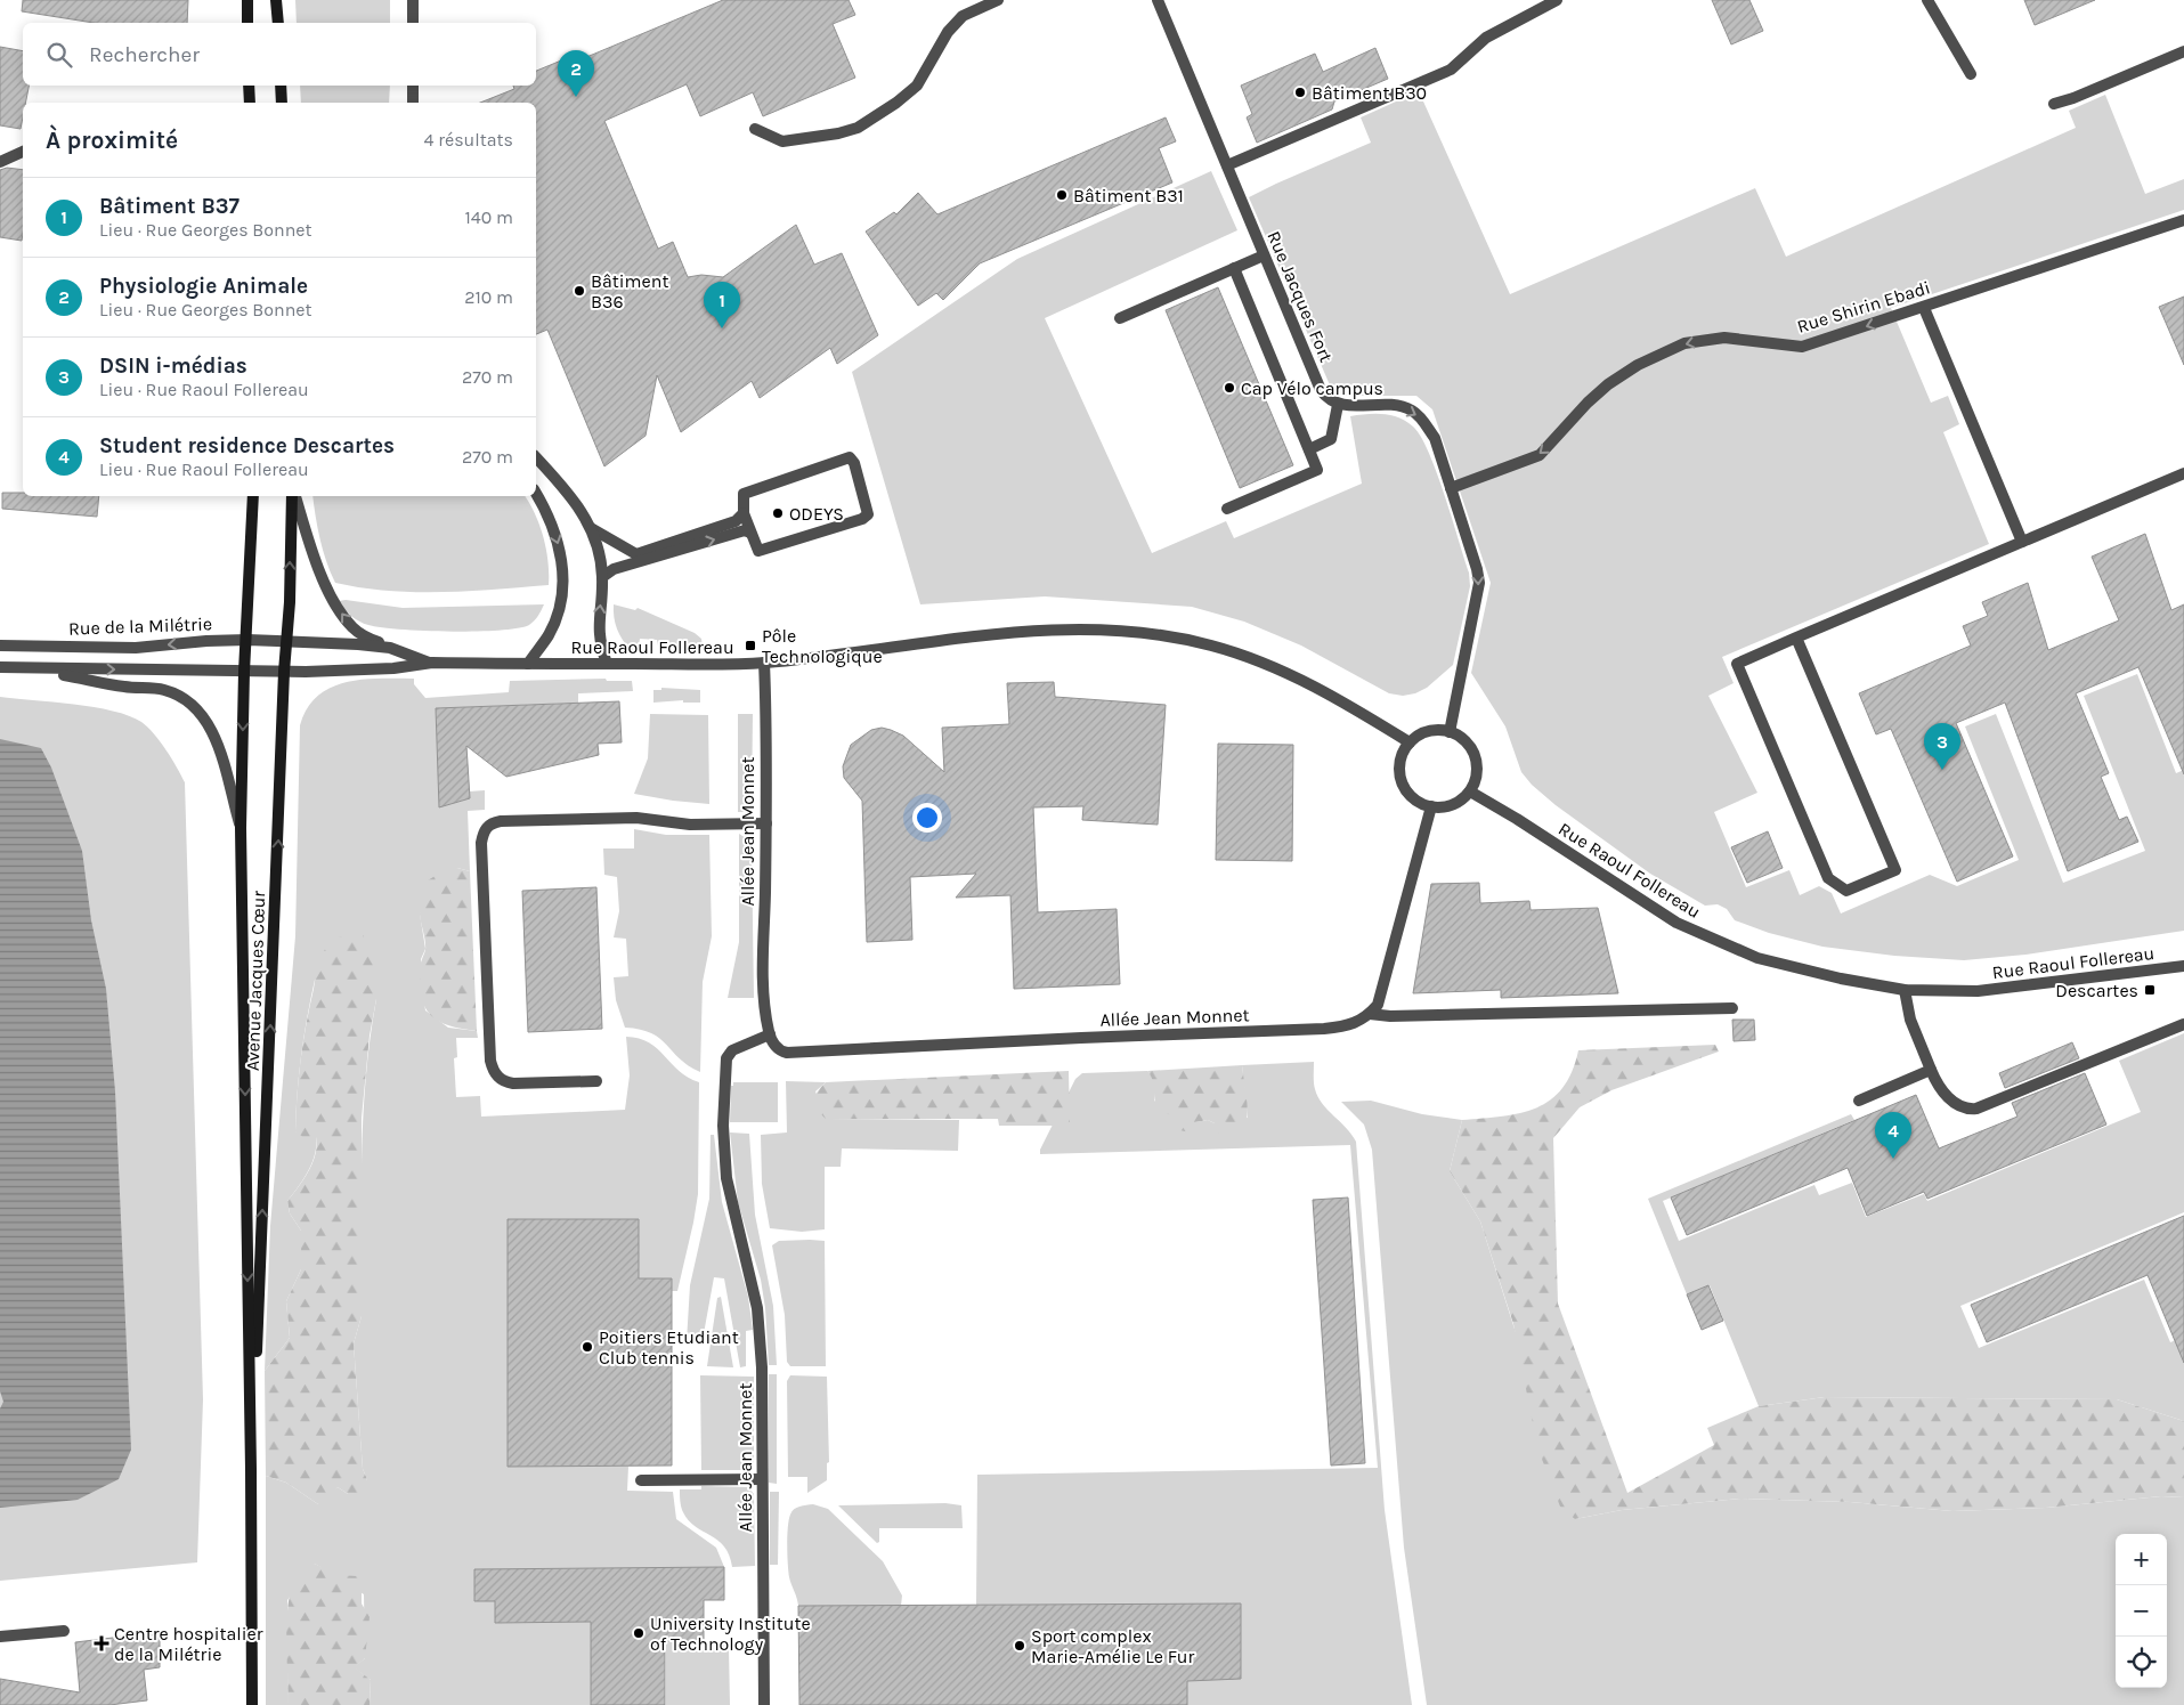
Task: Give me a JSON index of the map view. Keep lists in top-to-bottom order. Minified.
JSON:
{"streets":{"main road":["Avenue Jacques Cœur"],"street":["Rue Jacques Fort","Rue Shirin Ebadi","Rue de la Milétrie","Rue Raoul Follereau","Allée Jean Monnet"]},"crossings":[["Rue de la Milétrie","Avenue Jacques Cœur"],["Rue Raoul Follereau","Allée Jean Monnet"],["Rue Raoul Follereau","Avenue Jacques Cœur"]],"one_way":["Rue Shirin Ebadi"],"places":{"other":["Bâtiment B30","Bâtiment B31","Bâtiment B36","Cap Vélo campus","ODEYS","Poitiers Etudiant Club tennis","University Institute of Technology","Sport complex Marie-Amélie Le Fur"],"transit":["Pôle Technologique","Descartes"],"health":["Centre hospitalier de la Milétrie"]},"page":{"search":"Rechercher","pins":["2","1","3","4"],"heading":["À proximité","4 résultats"],"list":[{"mark":"1","name":"Bâtiment B37","note":"Lieu · Rue Georges Bonnet","value":"140 m"},{"mark":"2","name":"Physiologie Animale","note":"Lieu · Rue Georges Bonnet","value":"210 m"},{"mark":"3","name":"DSIN i-médias","note":"Lieu · Rue Raoul Follereau","value":"270 m"},{"mark":"4","name":"Student residence Descartes","note":"Lieu · Rue Raoul Follereau","value":"270 m"}],"map_buttons":["+","−"]}}
